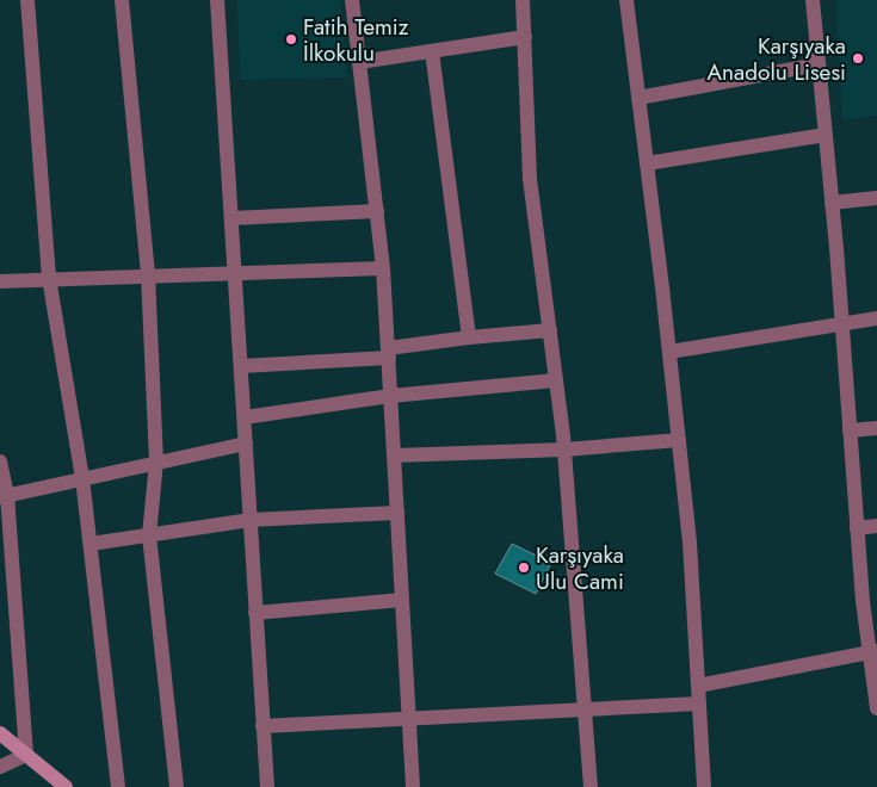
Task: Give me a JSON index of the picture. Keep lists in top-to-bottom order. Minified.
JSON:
{"places":["Fatih Temiz İlkokulu","Karşıyaka Anadolu Lisesi","Karşıyaka Ulu Cami"]}
